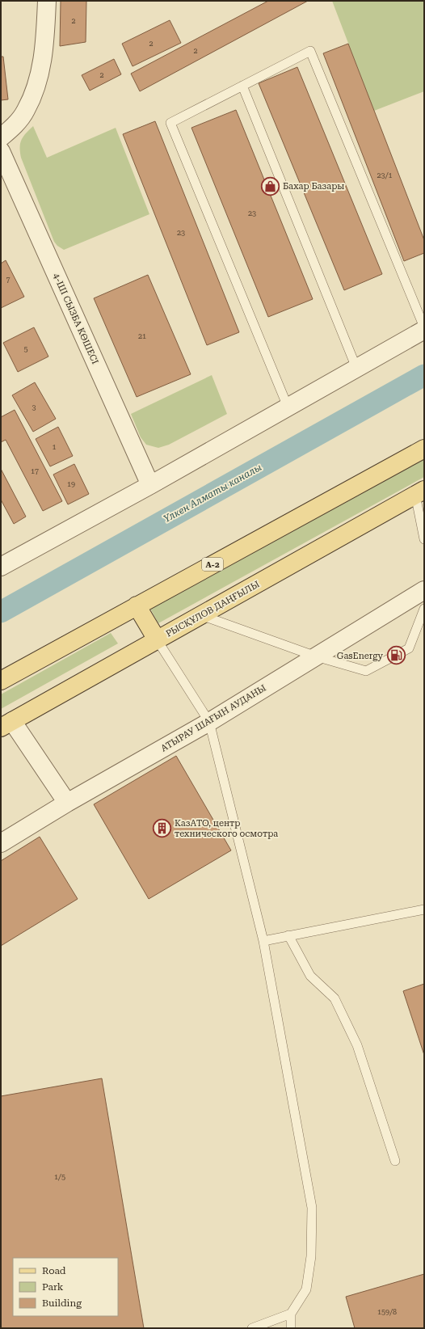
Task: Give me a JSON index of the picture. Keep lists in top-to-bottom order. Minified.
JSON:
{"streets":{"main road":["A-2","РЫСҚҰЛОВ ДАҢҒЫЛЫ"],"street":["4-ШІ СЫЗБА КӨШЕСІ","АТЫРАУ ШАҒЫН АУДАНЫ"]},"water":["Үлкен Алматы каналы"],"places":{"shop":["Бахар Базары"],"fuel station":["GasEnergy"],"building":["КазАТО, центр технического осмотра"]},"house_numbers":["2","2","2","2","23/1","23","23","7","21","5","3","1","17","19","1/5","159/8"],"legend":["Road","Park","Building"]}
